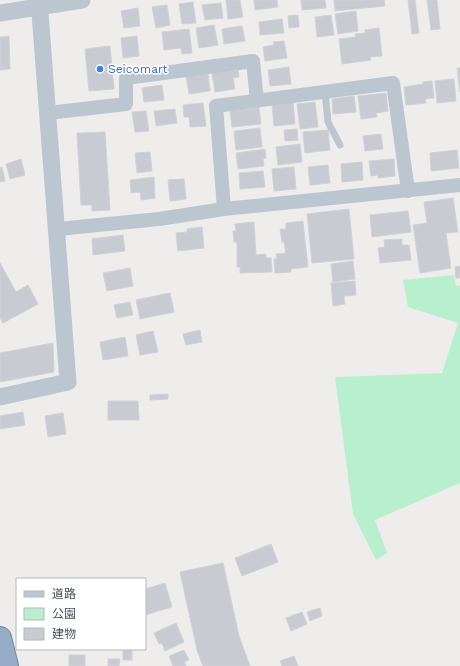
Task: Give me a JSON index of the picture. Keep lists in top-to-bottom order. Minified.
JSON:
{"places":["Seicomart"],"legend":["道路","公園","建物"]}
